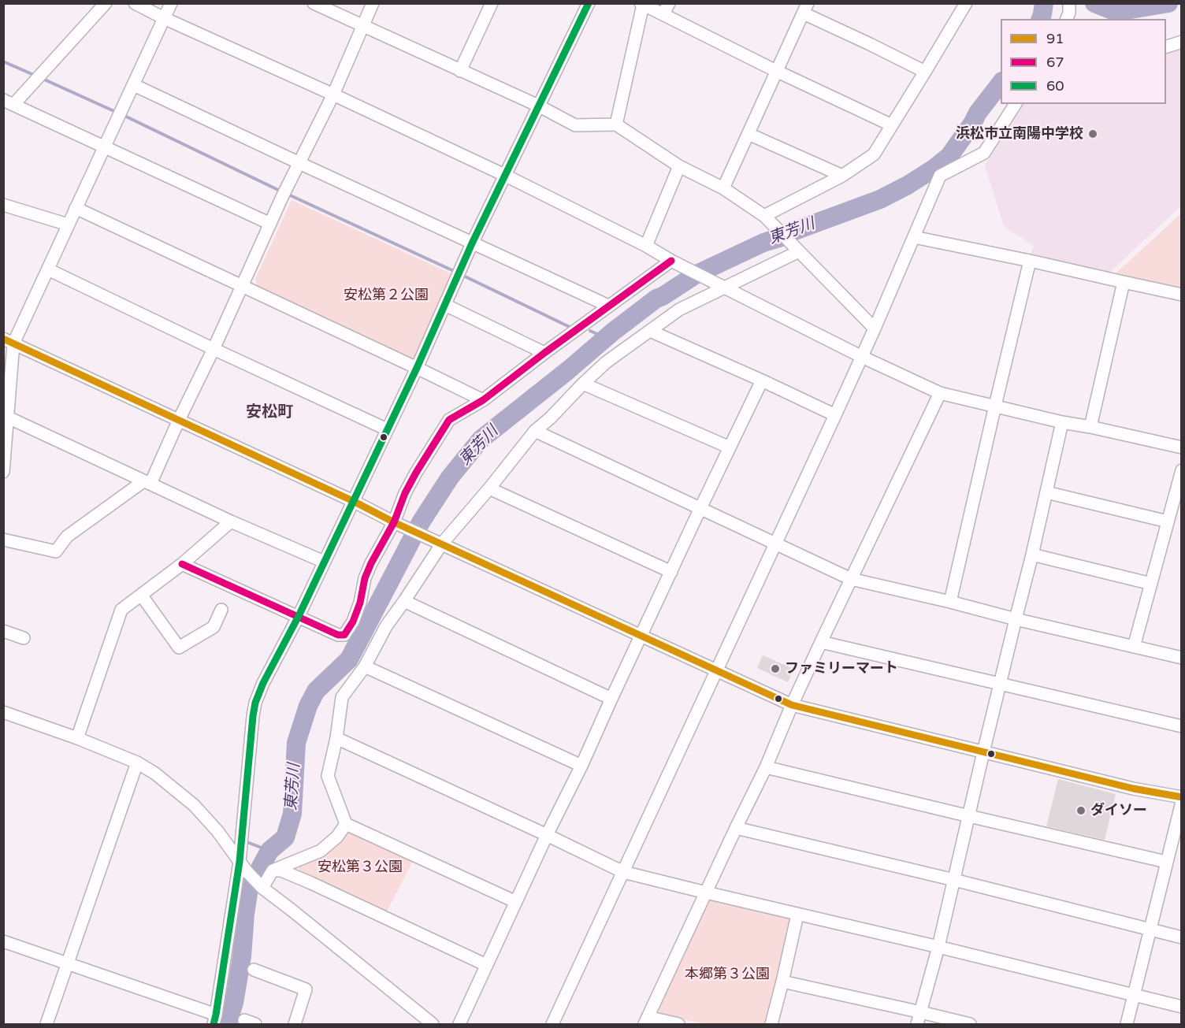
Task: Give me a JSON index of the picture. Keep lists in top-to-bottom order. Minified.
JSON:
{"districts":["安松町"],"water":["東芳川"],"parks":["安松第２公園","安松第３公園","本郷第３公園"],"places":["浜松市立南陽中学校","ファミリーマート","ダイソー"],"lines":["transit line 60","transit line 67","transit line 91"],"legend":["91","67","60"]}
